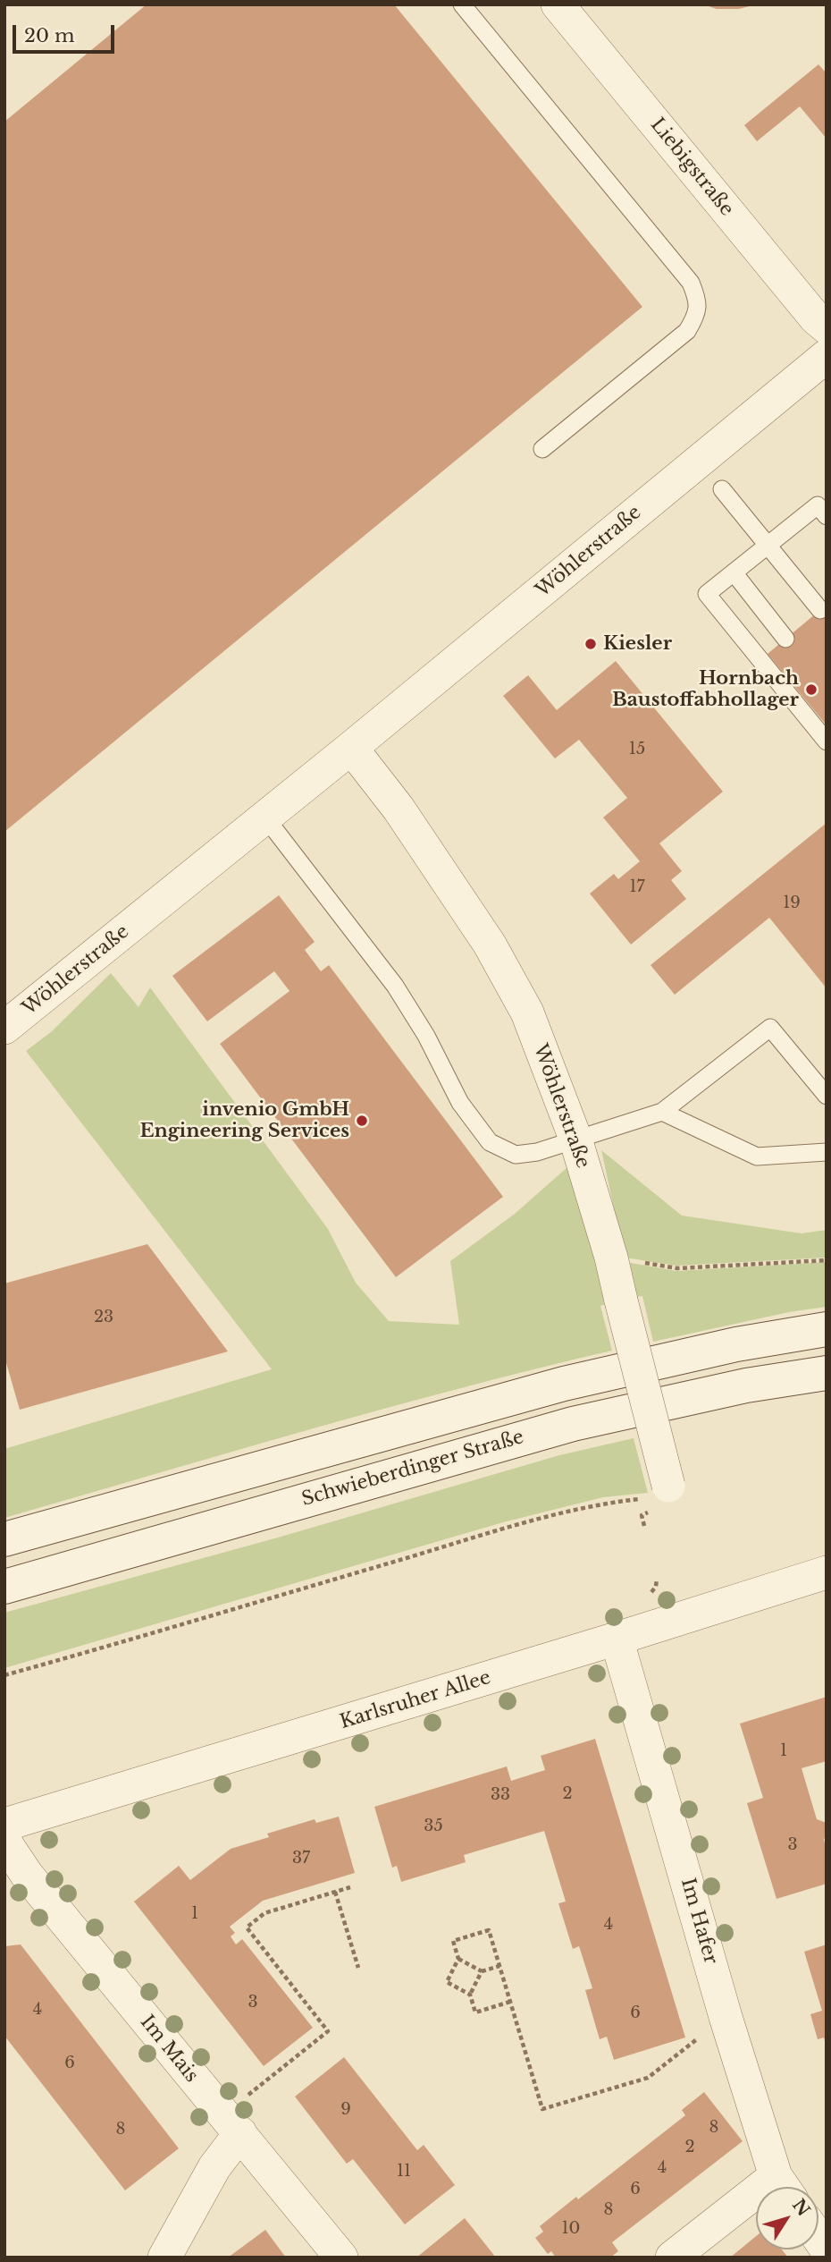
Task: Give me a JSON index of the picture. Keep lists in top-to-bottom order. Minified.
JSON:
{"streets":{"main road":["Schwieberdinger Straße"],"street":["Liebigstraße","Wöhlerstraße","Karlsruher Allee","Im Hafer","Im Mais"]},"crossings":[["Karlsruher Allee","Im Hafer"]],"places":["Kiesler","Hornbach Baustoffabhollager","invenio GmbH Engineering Services"],"house_numbers":["15","17","19","23","1","2","33","35","3","37","1","4","3","4","6","6","9","8","8","2","4","11","6","8","10"],"scale_bar":"20 m","north":"top right"}
